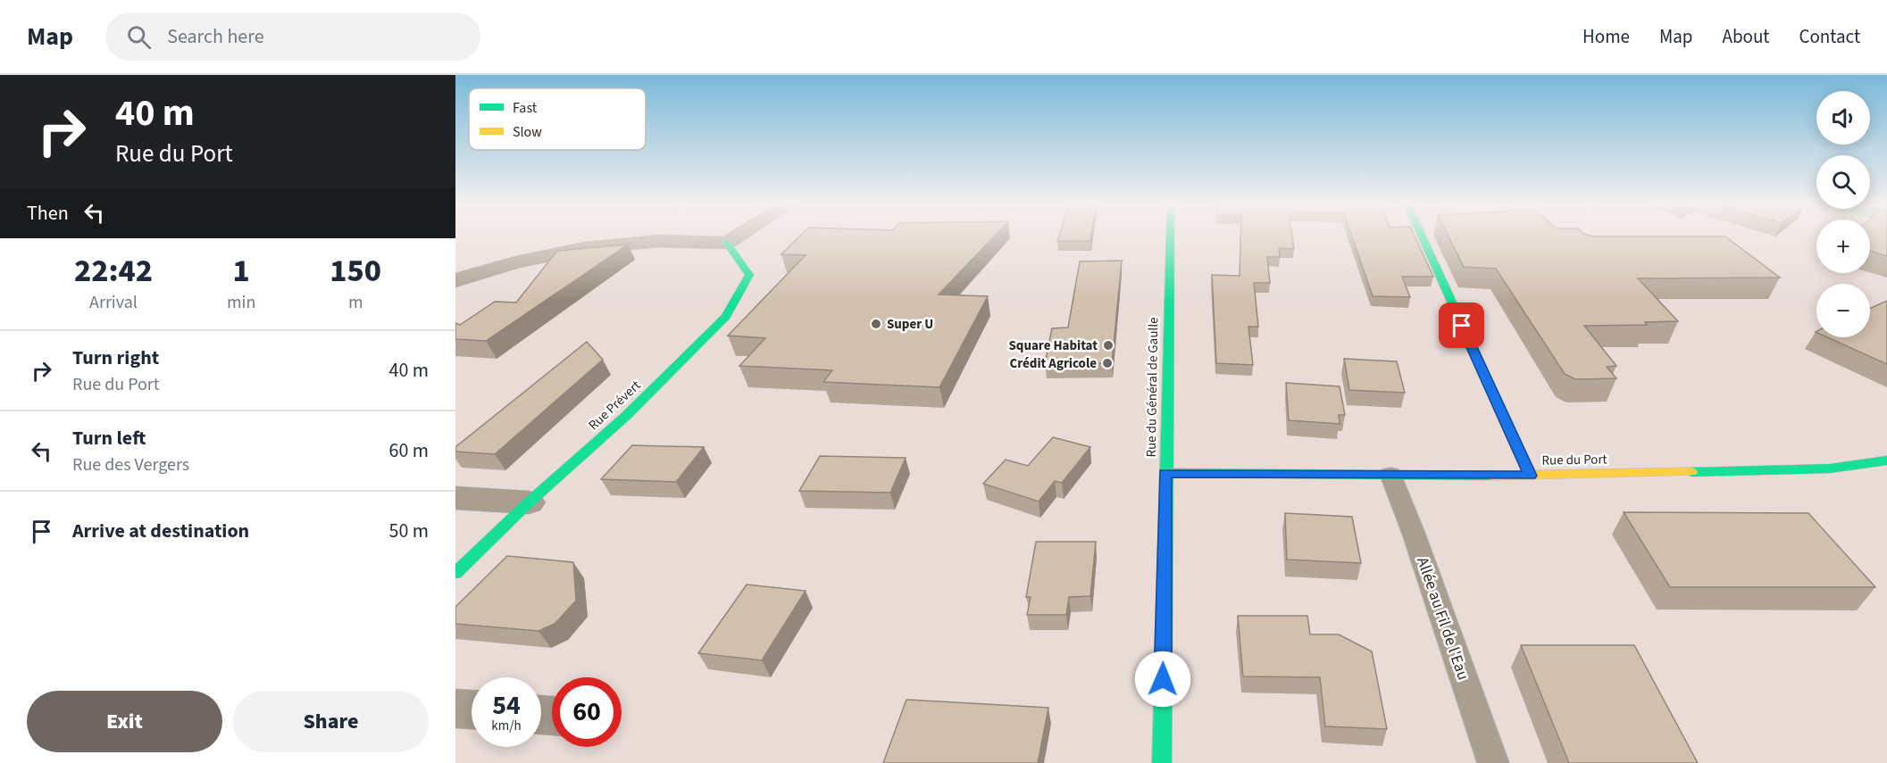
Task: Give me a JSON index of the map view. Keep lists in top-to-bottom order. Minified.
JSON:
{"streets":{"street":["Rue du Général de Gaulle","Rue Prévert","Rue du Port"],"lane":["Allée au Fil de l'Eau"]},"crossings":[["Rue du Général de Gaulle","Rue du Port"],["Rue du Port","Allée au Fil de l'Eau"]],"places":["Super U","Square Habitat","Crédit Agricole"],"legend":["Fast","Slow"],"page":{"header":"Map","search":"Search here","nav":["Home","Map","About","Contact"],"turn":["40 m","Rue du Port"],"map_buttons":["+","−"],"then":"Then","eta":["22:42","Arrival","1","min","150","m"],"list":[{"name":"Turn right","note":"Rue du Port","value":"40 m"},{"name":"Turn left","note":"Rue des Vergers","value":"60 m"},{"name":"Arrive at destination","value":"50 m"}],"speed":"54 km/h","limit":"60","buttons":["Exit","Share"]}}
